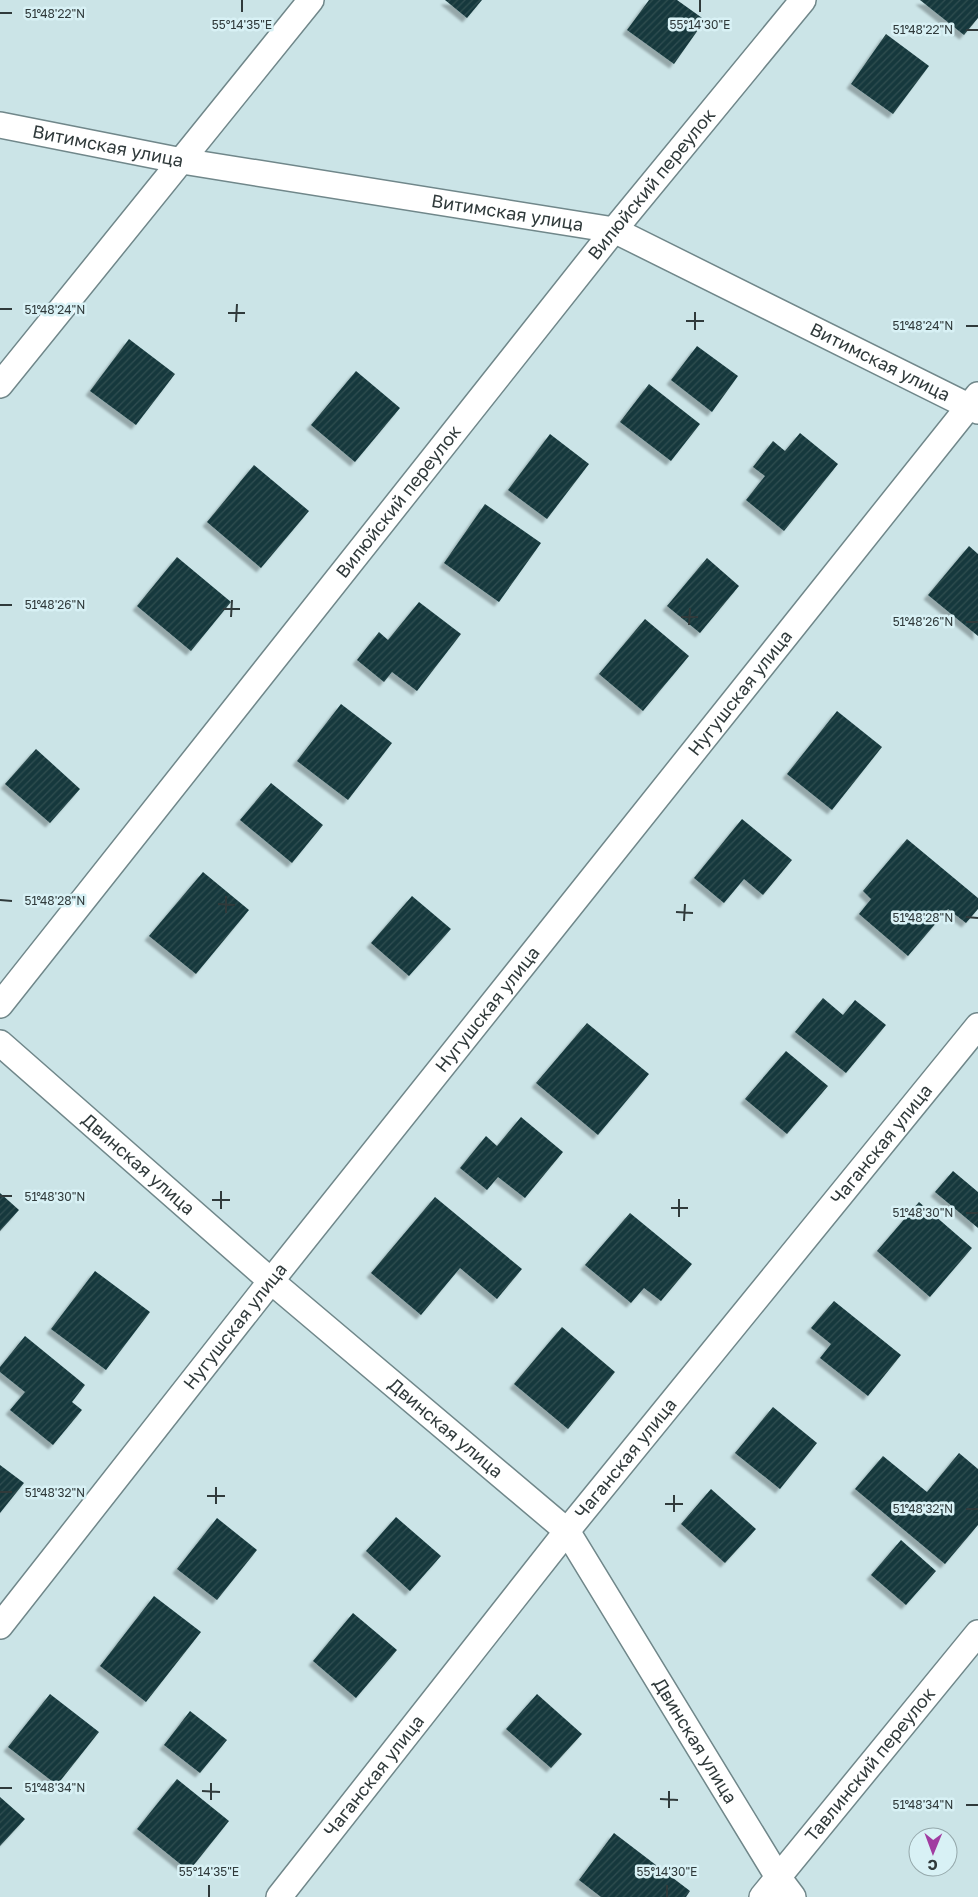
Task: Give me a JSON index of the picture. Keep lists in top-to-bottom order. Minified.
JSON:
{"streets":{"street":["Витимская улица","Вилюйский переулок","Нугушская улица","Чаганская улица","Двинская улица","Тавлинский переулок"]},"crossings":[["Витимская улица","Вилюйский переулок"],["Витимская улица","Нугушская улица"],["Нугушская улица","Двинская улица"],["Чаганская улица","Двинская улица"],["Двинская улица","Тавлинский переулок"]],"north":"bottom","coordinates":["51°48'22\"N","55°14'35\"E","55°14'30\"E","51°48'24\"N","51°48'26\"N","51°48'28\"N","51°48'30\"N","51°48'32\"N","51°48'34\"N"]}
